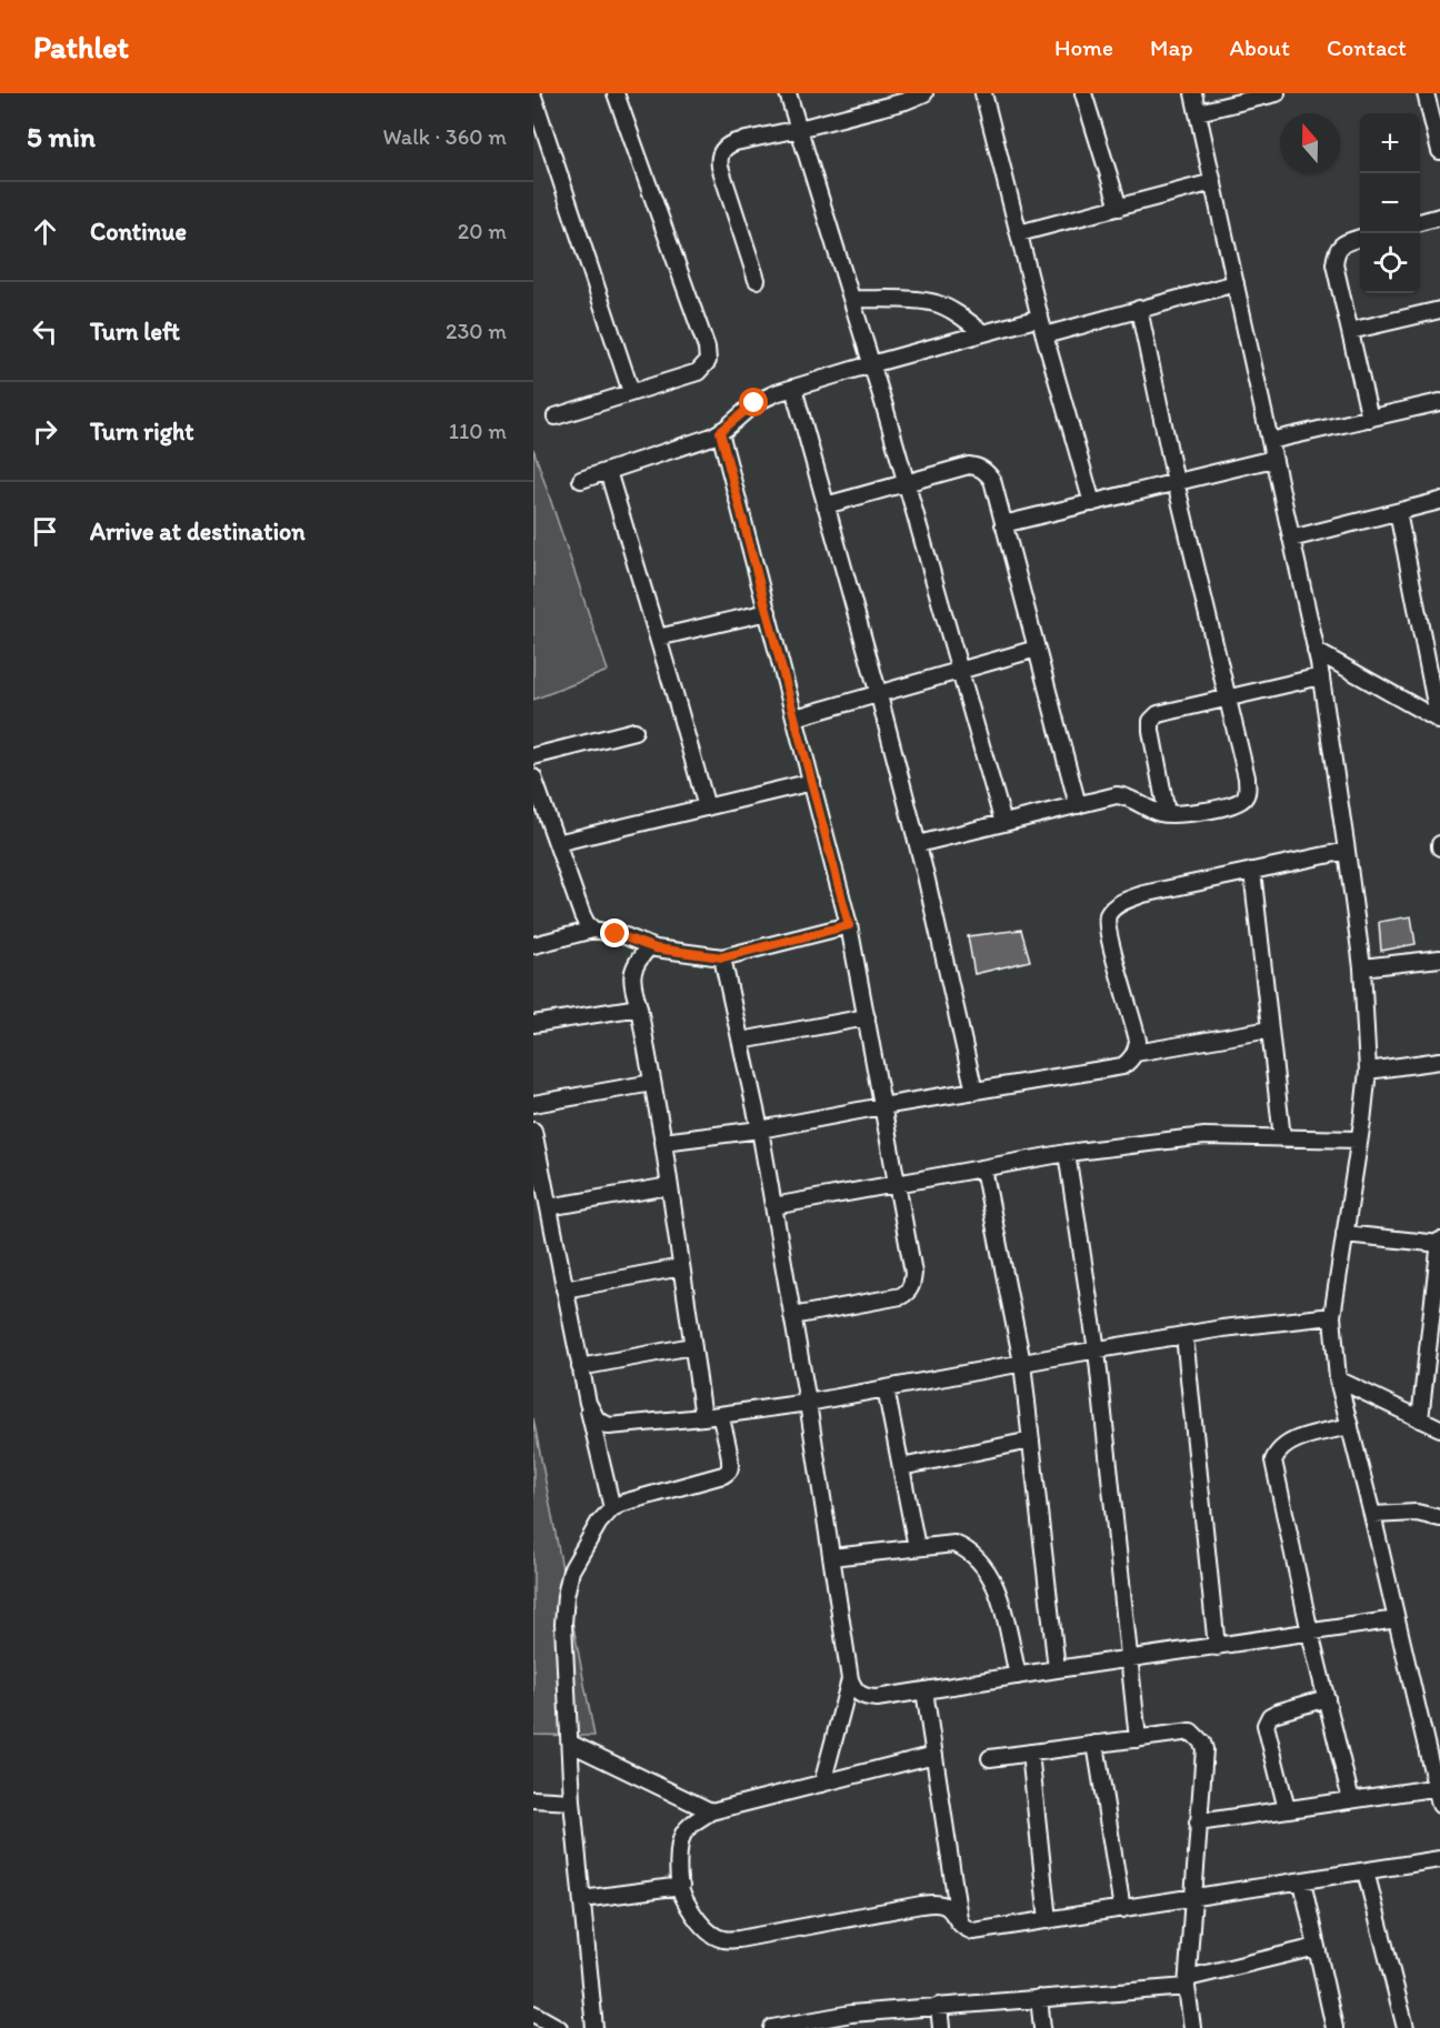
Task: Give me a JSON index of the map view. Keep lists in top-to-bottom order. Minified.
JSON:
{"north":"top","page":{"header":"Pathlet","nav":["Home","Map","About","Contact"],"heading":["5 min","Walk · 360 m"],"map_buttons":["+","−"],"list":[["Continue","20 m"],["Turn left","230 m"],["Turn right","110 m"],"Arrive at destination"]}}
